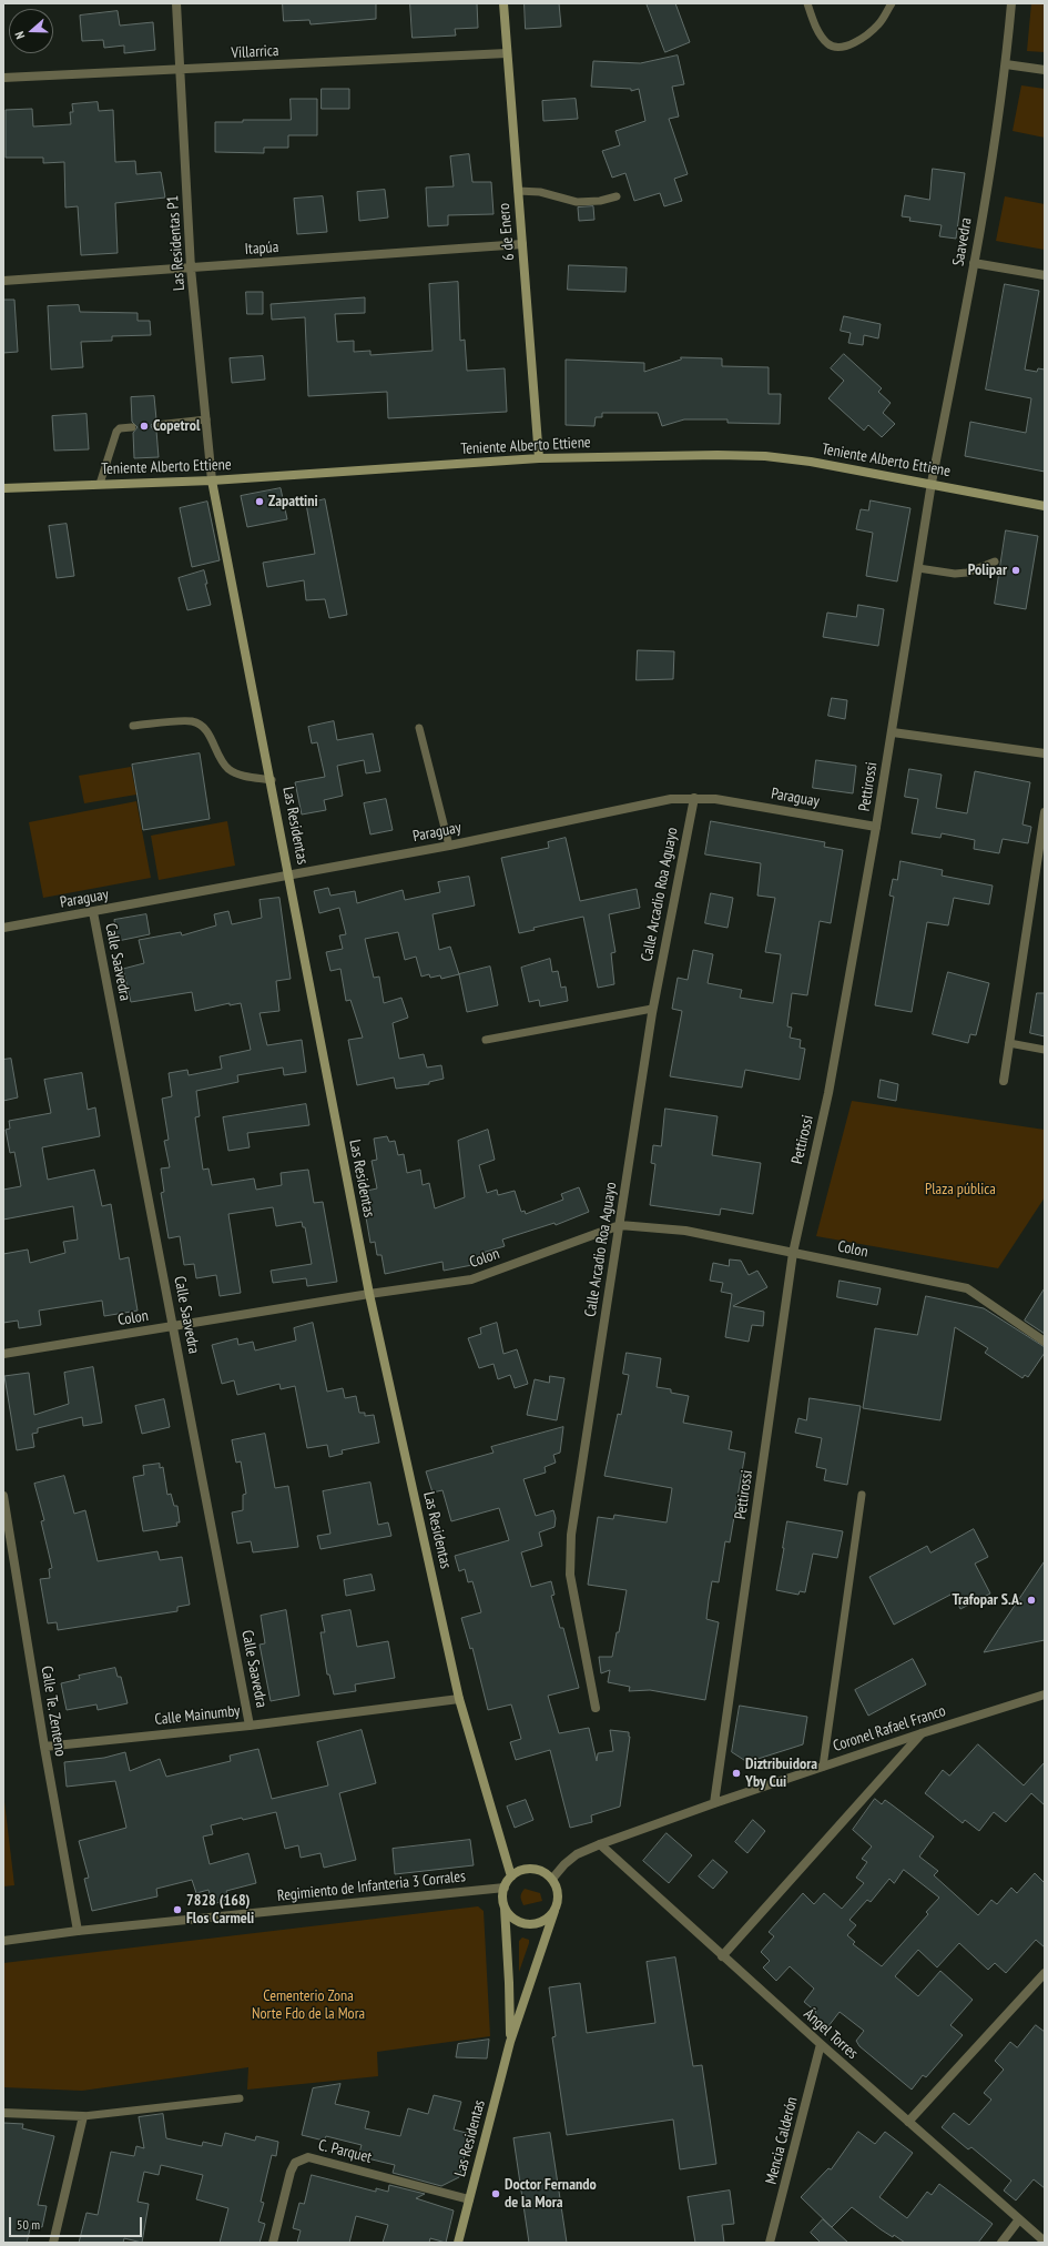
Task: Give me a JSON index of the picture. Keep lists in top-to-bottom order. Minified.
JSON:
{"streets":{"main road":["6 de Enero","Teniente Alberto Ettiene","Las Residentas"],"street":["Villarrica","Saavedra","Las Residentas P1","Itapúa","Pettirossi","Paraguay","Calle Arcadio Roa Aguayo","Calle Saavedra","Colon","Calle Te. Zenteno","Calle Mainumby","Coronel Rafael Franco","Regimiento de Infanteria 3 Corrales","Ángel Torres","Mencia Calderón","C. Parquet"]},"crossings":[["Villarrica","6 de Enero"],["Villarrica","Las Residentas P1"],["6 de Enero","Itapúa"],["6 de Enero","Teniente Alberto Ettiene"],["Saavedra","Teniente Alberto Ettiene"],["Saavedra","Pettirossi"],["Las Residentas P1","Itapúa"],["Las Residentas P1","Teniente Alberto Ettiene"],["Las Residentas P1","Las Residentas"],["Teniente Alberto Ettiene","Pettirossi"],["Teniente Alberto Ettiene","Las Residentas"],["Pettirossi","Paraguay"],["Pettirossi","Colon"],["Pettirossi","Coronel Rafael Franco"],["Paraguay","Las Residentas"],["Paraguay","Calle Arcadio Roa Aguayo"],["Paraguay","Calle Saavedra"],["Las Residentas","Colon"],["Las Residentas","Calle Mainumby"],["Las Residentas","Coronel Rafael Franco"],["Las Residentas","Regimiento de Infanteria 3 Corrales"],["Las Residentas","C. Parquet"],["Calle Arcadio Roa Aguayo","Colon"],["Calle Saavedra","Colon"],["Calle Saavedra","Calle Mainumby"],["Calle Te. Zenteno","Calle Mainumby"],["Calle Te. Zenteno","Regimiento de Infanteria 3 Corrales"],["Coronel Rafael Franco","Regimiento de Infanteria 3 Corrales"],["Coronel Rafael Franco","Ángel Torres"],["Ángel Torres","Mencia Calderón"]],"parks":["Plaza pública","Cementerio Zona Norte Fdo de la Mora"],"places":["Copetrol","Zapattini","Polipar","Trafopar S.A.","Diztribuidora Yby Cui","7828 (168) Flos Carmeli","Doctor Fernando de la Mora"],"scale_bar":"50 m","north":"left"}
